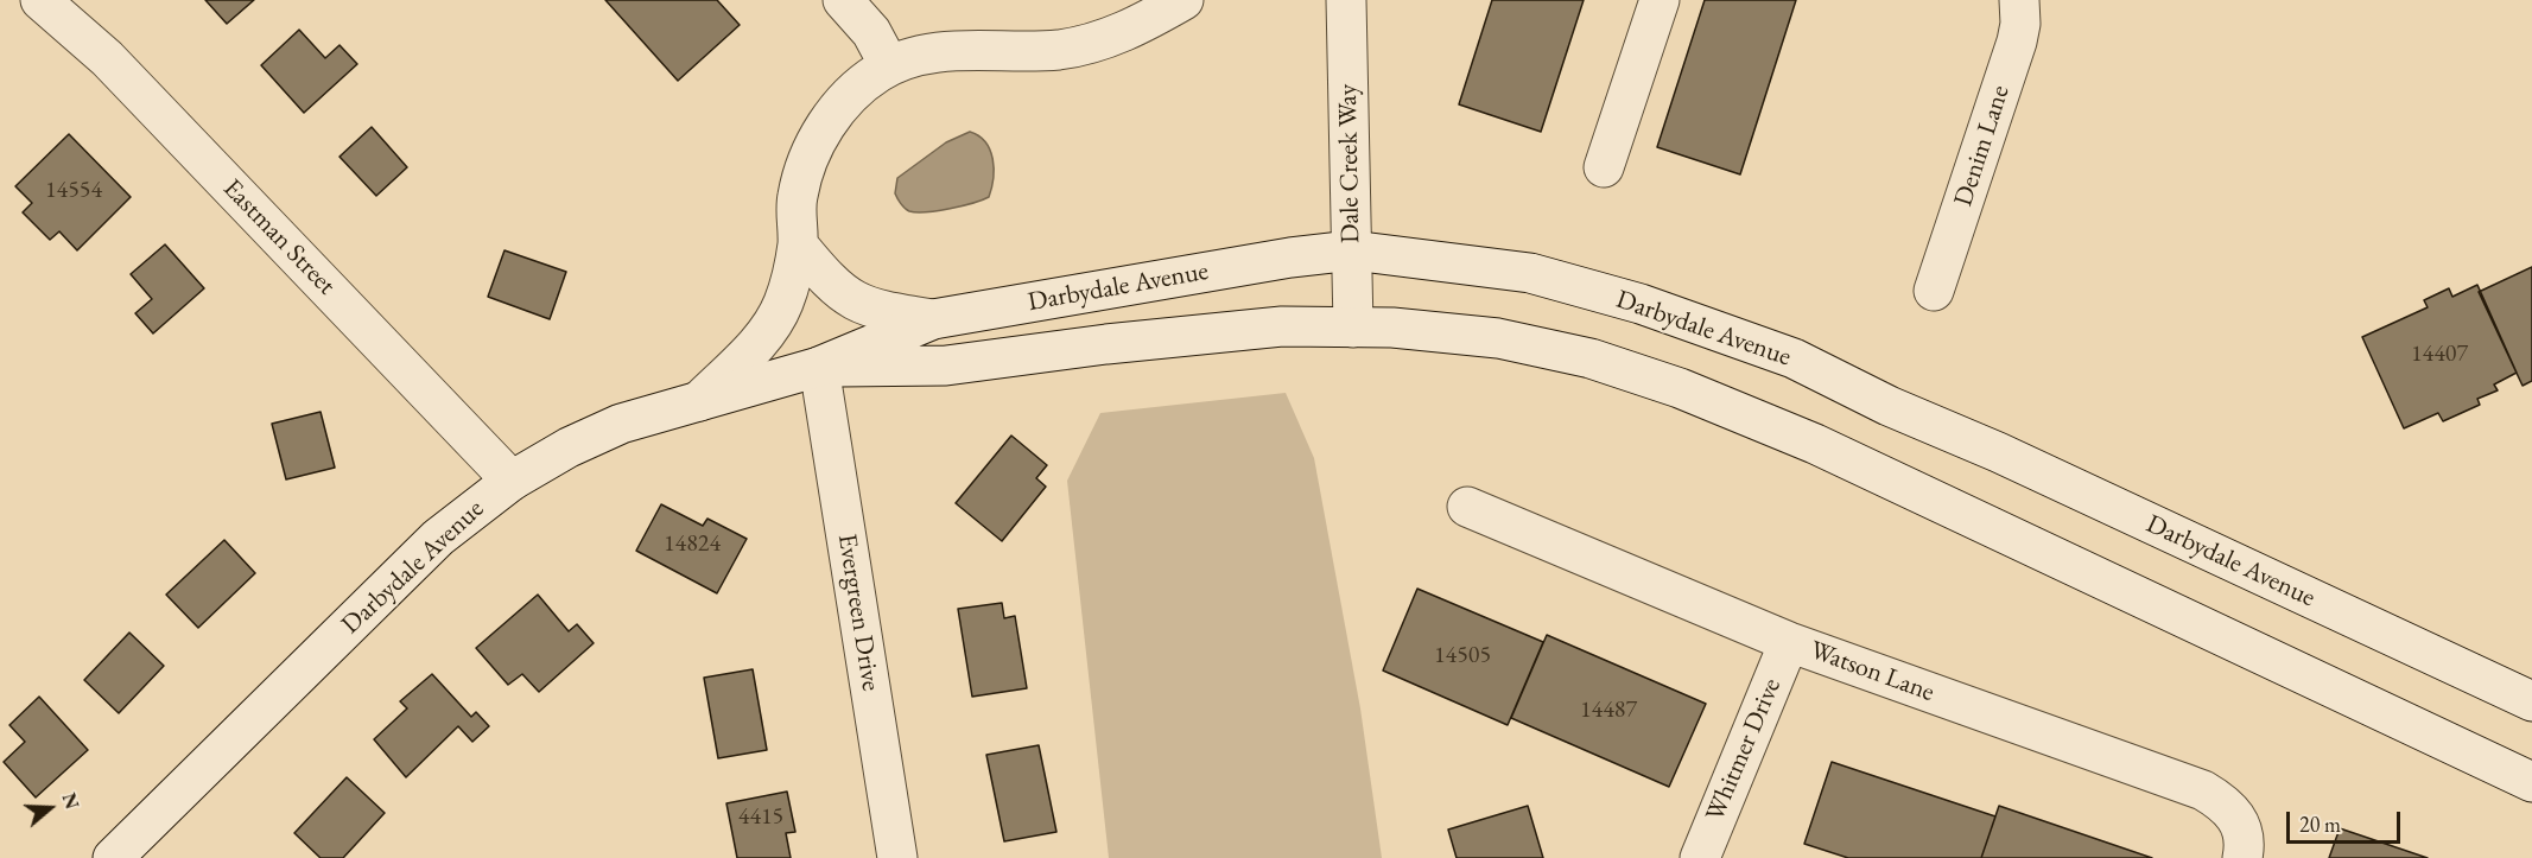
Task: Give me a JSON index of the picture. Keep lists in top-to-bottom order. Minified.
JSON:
{"streets":{"street":["Denim Lane","Dale Creek Way","Eastman Street","Darbydale Avenue","Evergreen Drive","Watson Lane","Whitmer Drive"]},"crossings":[["Dale Creek Way","Darbydale Avenue"],["Eastman Street","Darbydale Avenue"],["Darbydale Avenue","Evergreen Drive"],["Watson Lane","Whitmer Drive"]],"house_numbers":["14554","14407","14824","14505","14487","4415"],"scale_bar":"20 m","north":"right"}
